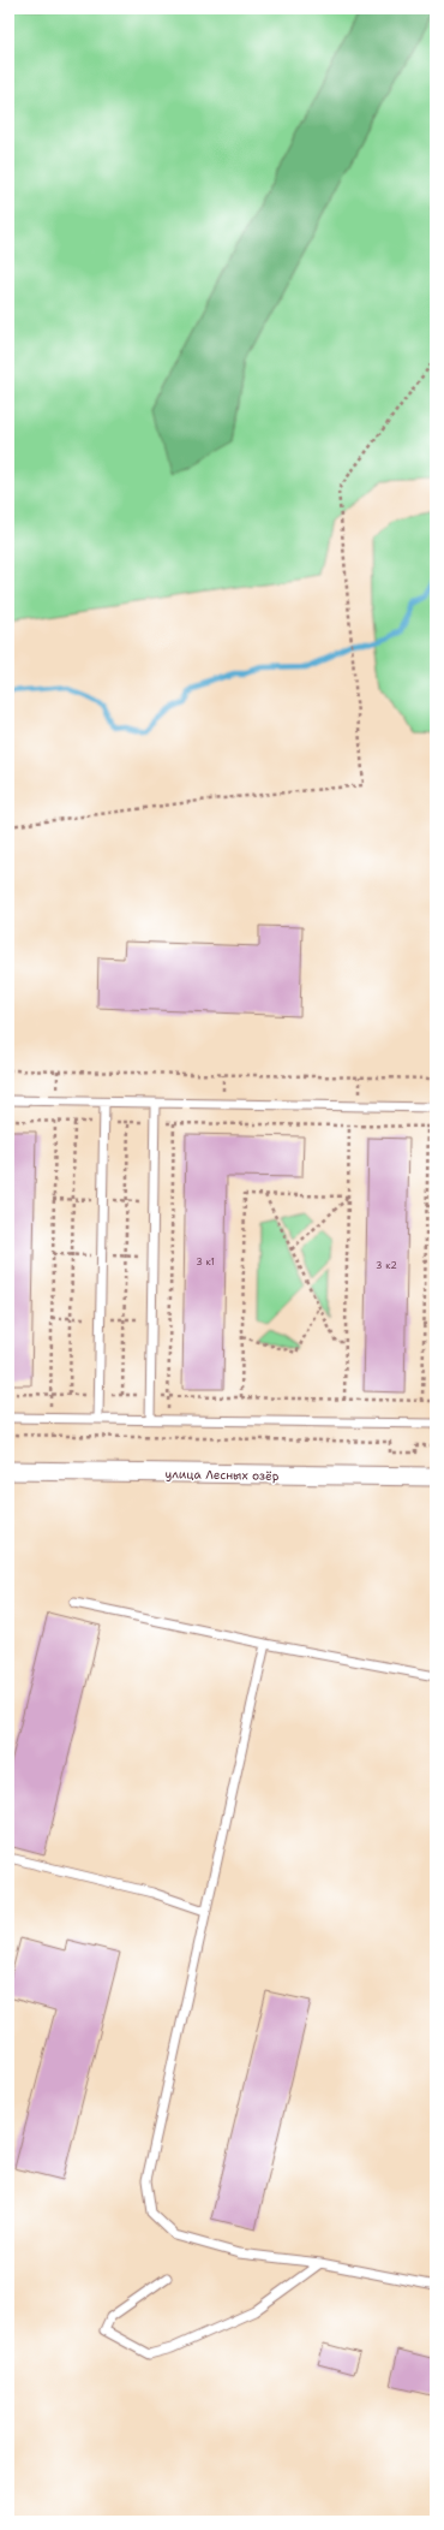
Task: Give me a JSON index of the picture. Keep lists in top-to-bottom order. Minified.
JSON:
{"streets":{"street":["улица Лесных озёр"]},"house_numbers":["3 к1","3 к2"]}
